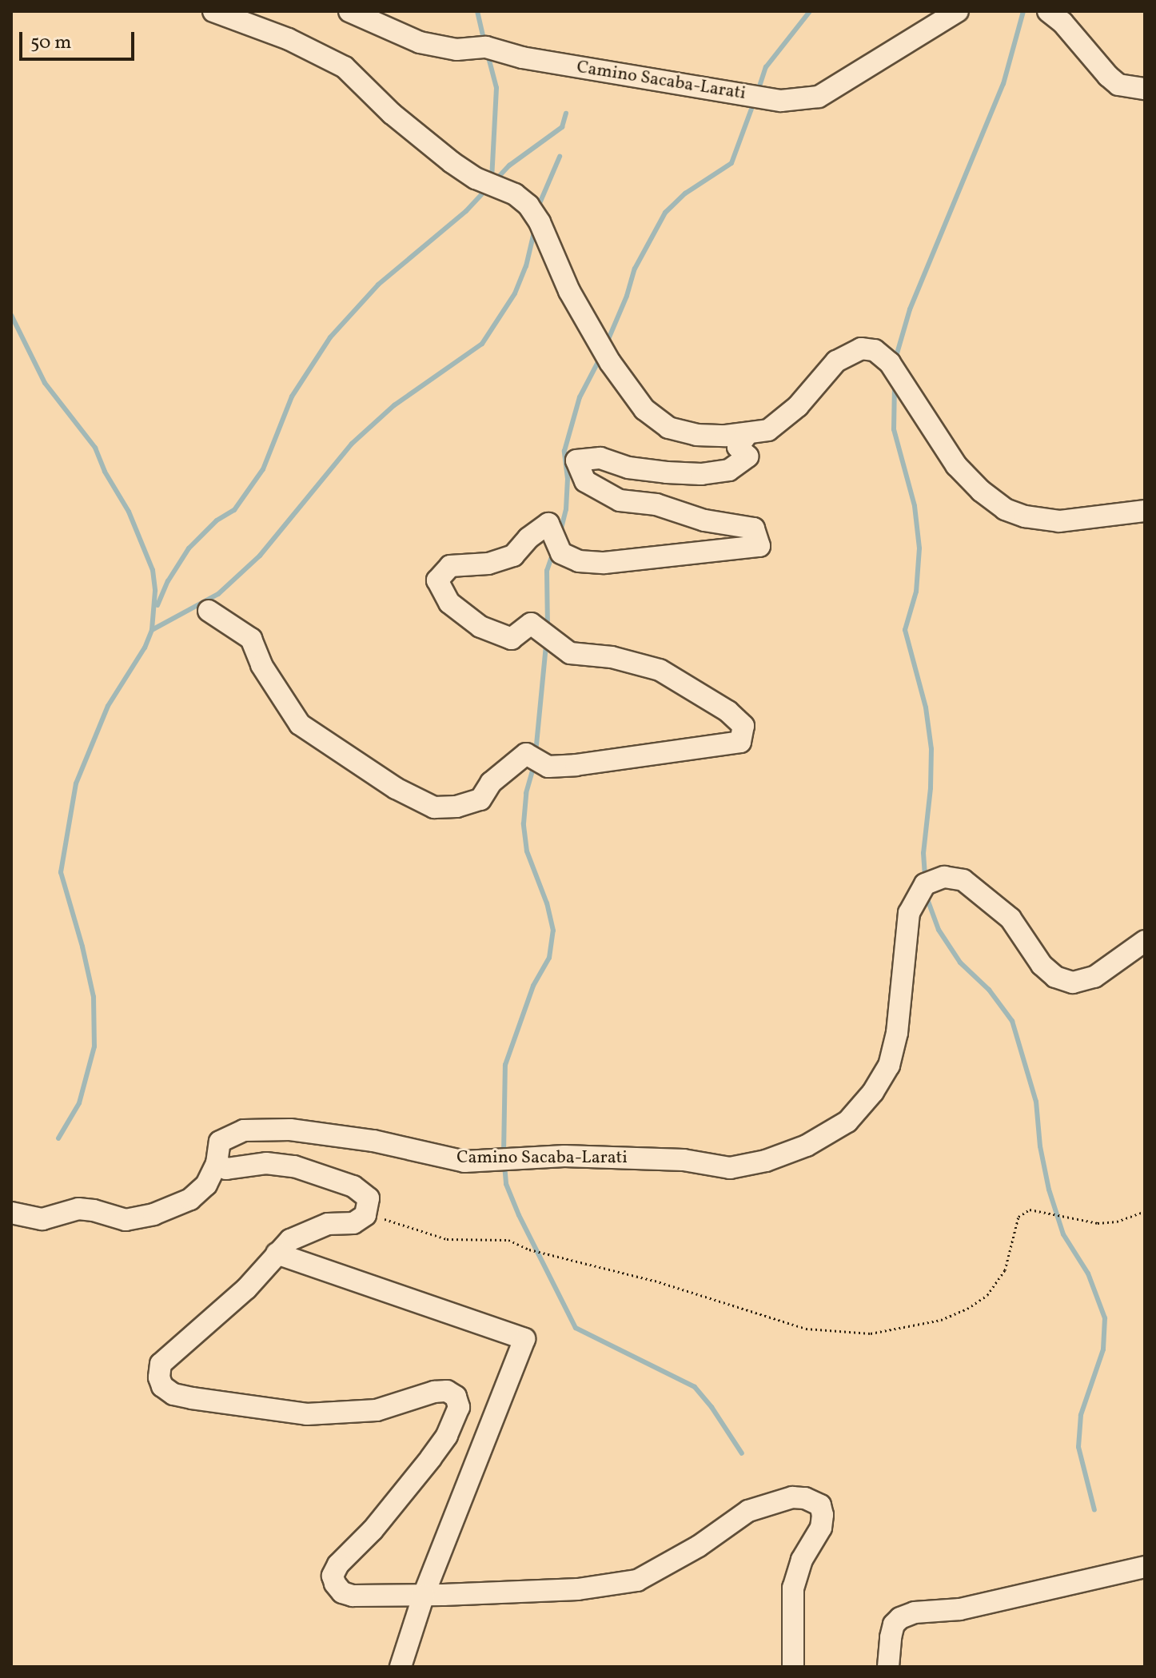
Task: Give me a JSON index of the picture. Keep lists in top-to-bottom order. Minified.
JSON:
{"streets":{"street":["Camino Sacaba-Larati"]},"scale_bar":"50 m"}
